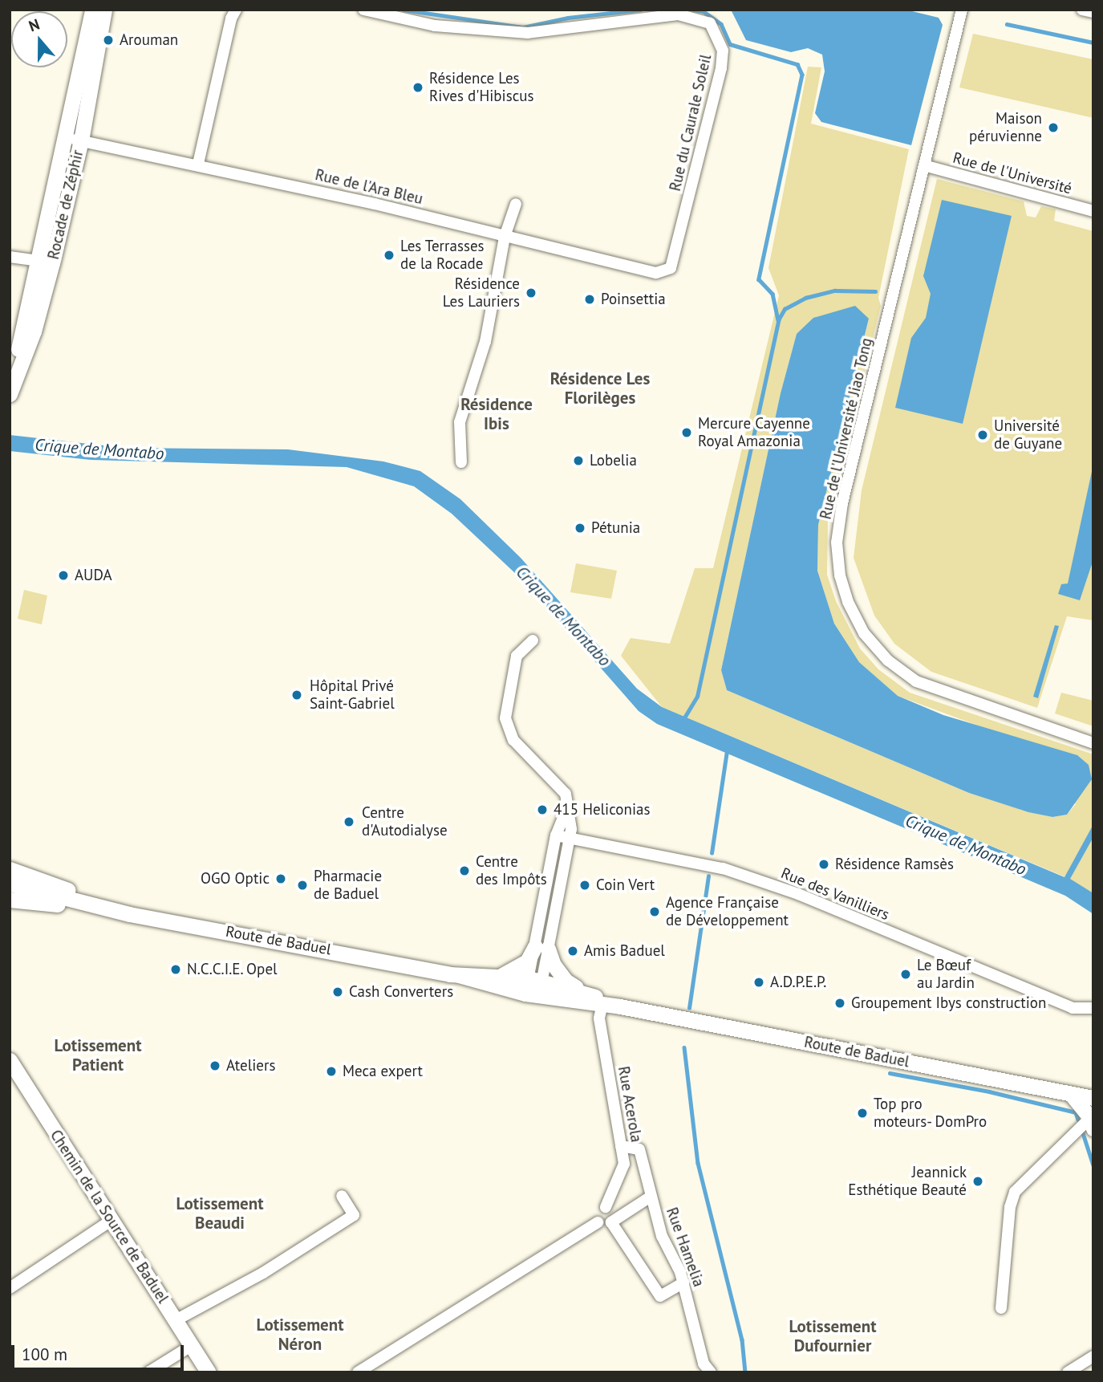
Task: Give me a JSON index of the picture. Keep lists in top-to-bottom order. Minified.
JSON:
{"streets":{"main road":["Rocade de Zéphir","Route de Baduel","Chemin de la Source de Baduel"],"street":["Rue du Caurale Soleil","Rue de l'Université","Rue de l'Ara Bleu","Rue de l'Université Jiao Tong","Rue des Vanilliers","Rue Acerola","Rue Hamelia"]},"crossings":[["Rue du Caurale Soleil","Rue de l'Ara Bleu"],["Rue de l'Université","Rue de l'Université Jiao Tong"],["Rue de l'Ara Bleu","Rocade de Zéphir"],["Route de Baduel","Rue Acerola"],["Rue Acerola","Rue Hamelia"]],"districts":["Résidence Les Florilèges","Résidence Ibis","Lotissement Patient","Lotissement Beaudi","Lotissement Néron","Lotissement Dufournier"],"water":["Crique de Montabo"],"places":["Arouman","Résidence Les Rives d'Hibiscus","Maison péruvienne","Les Terrasses de la Rocade","Résidence Les Lauriers","Poinsettia","Mercure Cayenne Royal Amazonia","Université de Guyane","Lobelia","Pétunia","AUDA","Hôpital Privé Saint-Gabriel","415 Heliconias","Centre d'Autodialyse","Résidence Ramsès","Centre des Impôts","OGO Optic","Pharmacie de Baduel","Coin Vert","Agence Française de Développement","Amis Baduel","N.C.C.I.E. Opel","Le Bœuf au Jardin","A.D.P.E.P.","Cash Converters","Groupement Ibys construction","Ateliers","Meca expert","Top pro moteurs- DomPro","Jeannick Esthétique Beauté"],"scale_bar":"100 m","north":"top"}
